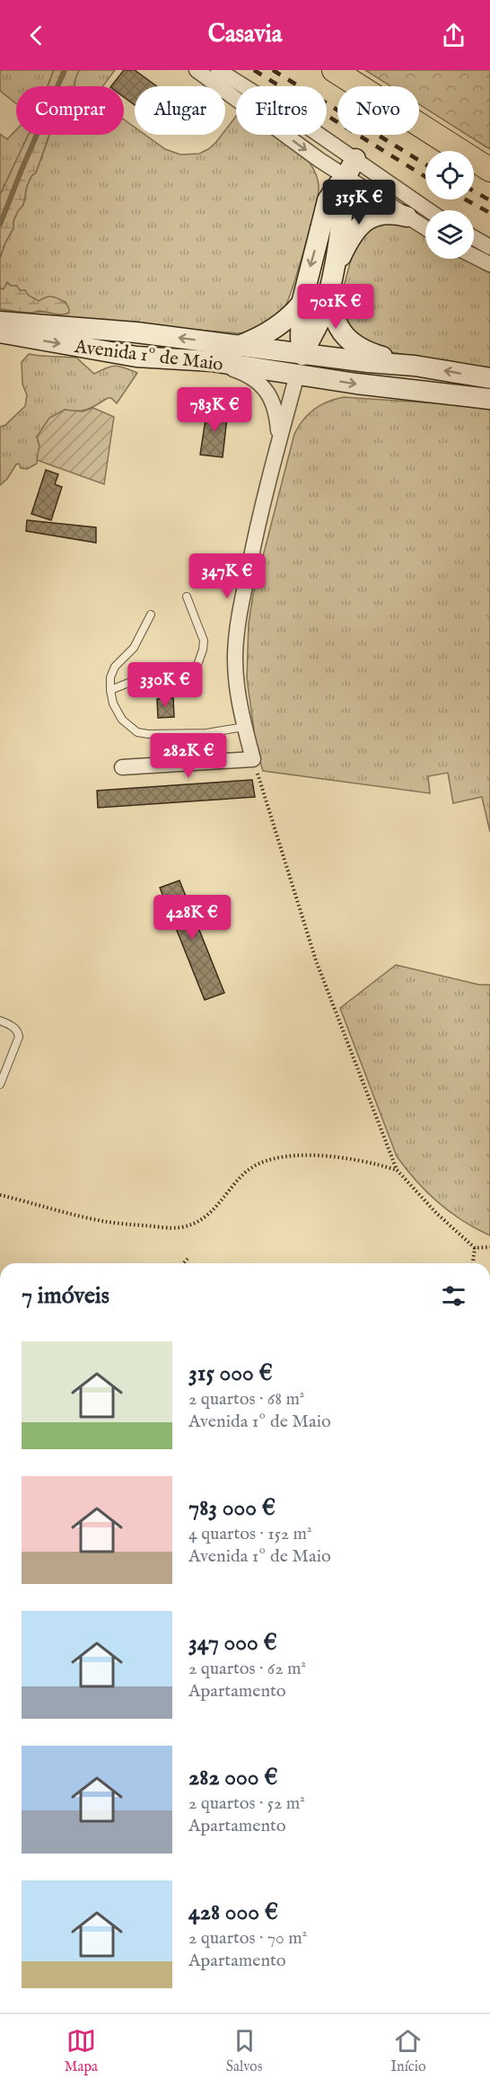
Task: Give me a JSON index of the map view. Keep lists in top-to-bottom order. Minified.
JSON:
{"streets":{"main road":["Avenida 1º de Maio"]},"page":{"header":"Casavia","chip":["Comprar","Alugar","Filtros","Novo"],"price":["315K €","701K €","783K €","347K €","330K €","282K €","428K €"],"heading":"7 imóveis","list":[{"name":"315 000 €","note":"2 quartos · 68 m² · Avenida 1º de Maio"},{"name":"783 000 €","note":"4 quartos · 152 m² · Avenida 1º de Maio"},{"name":"347 000 €","note":"2 quartos · 62 m² · Apartamento"},{"name":"282 000 €","note":"2 quartos · 52 m² · Apartamento"},{"name":"428 000 €","note":"2 quartos · 70 m² · Apartamento"}],"tabs":["Mapa","Salvos","Início"]}}
